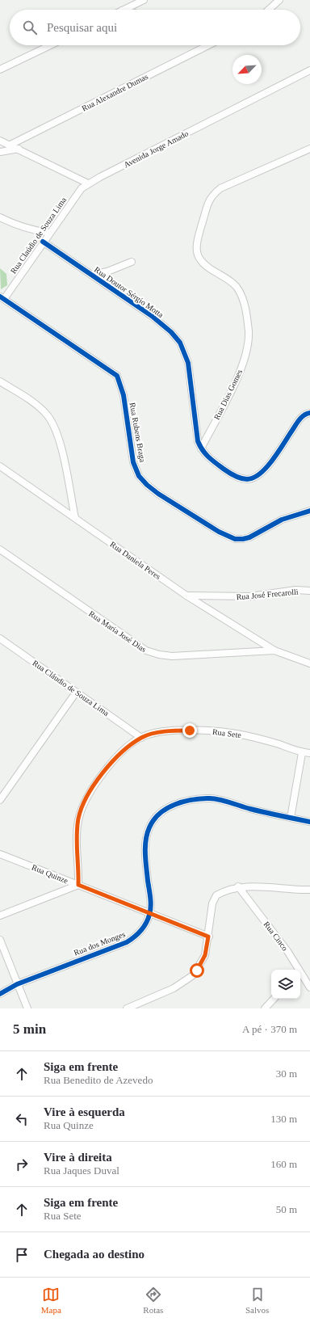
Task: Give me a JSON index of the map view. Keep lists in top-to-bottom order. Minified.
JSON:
{"streets":{"street":["Rua Alexandre Dumas","Avenida Jorge Amado","Rua Claúdio de Souza Lima","Rua Doutor Sérgio Motta","Rua Dias Gomes","Rua Rubens Braga","Rua Daniela Peres","Rua José Frecarolli","Rua Maria José Dias","Rua Cláudio de Souza Lima","Rua Sete","Rua Quinze","Rua Cinco","Rua dos Monges"]},"crossings":[["Avenida Jorge Amado","Rua Claúdio de Souza Lima"],["Rua Claúdio de Souza Lima","Rua Doutor Sérgio Motta"],["Rua Claúdio de Souza Lima","Rua Rubens Braga"],["Rua Doutor Sérgio Motta","Rua Dias Gomes"],["Rua Daniela Peres","Rua José Frecarolli"],["Rua Daniela Peres","Rua Maria José Dias"],["Rua Cláudio de Souza Lima","Rua Sete"],["Rua Quinze","Rua dos Monges"]],"north":"bottom left","page":{"search":"Pesquisar aqui","heading":["5 min","A pé · 370 m"],"list":[["Siga em frente","Rua Benedito de Azevedo","30 m"],["Vire à esquerda","Rua Quinze","130 m"],["Vire à direita","Rua Jaques Duval","160 m"],["Siga em frente","Rua Sete","50 m"],"Chegada ao destino"],"nav":["Mapa","Rotas","Salvos"]}}
